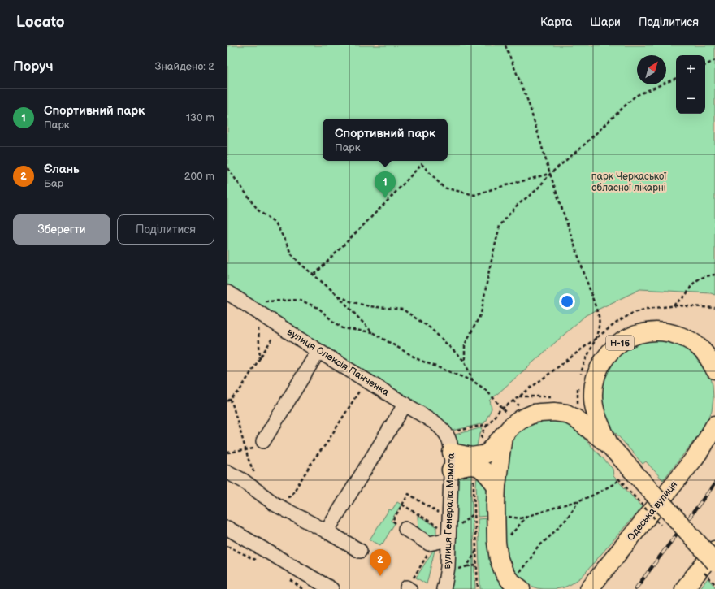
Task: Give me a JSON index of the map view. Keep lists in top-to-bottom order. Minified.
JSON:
{"streets":{"main road":["Н-16","Одеська вулиця"],"street":["вулиця Олексія Панченка","вулиця Генерала Момота"]},"crossings":[["вулиця Олексія Панченка","вулиця Генерала Момота"]],"parks":["парк Черкаської обласної лікарні"],"north":"top right","page":{"header":"Locato","nav":["Карта","Шари","Поділитися"],"heading":["Поруч","Знайдено: 2"],"map_buttons":["+","−"],"list":[{"mark":"1","name":"Спортивний парк","note":"Парк","value":"130 m"},{"mark":"2","name":"Єлань","note":"Бар","value":"200 m"}],"popup":["Спортивний парк","Парк"],"pins":["1","2"],"buttons":["Зберегти","Поділитися"]}}
